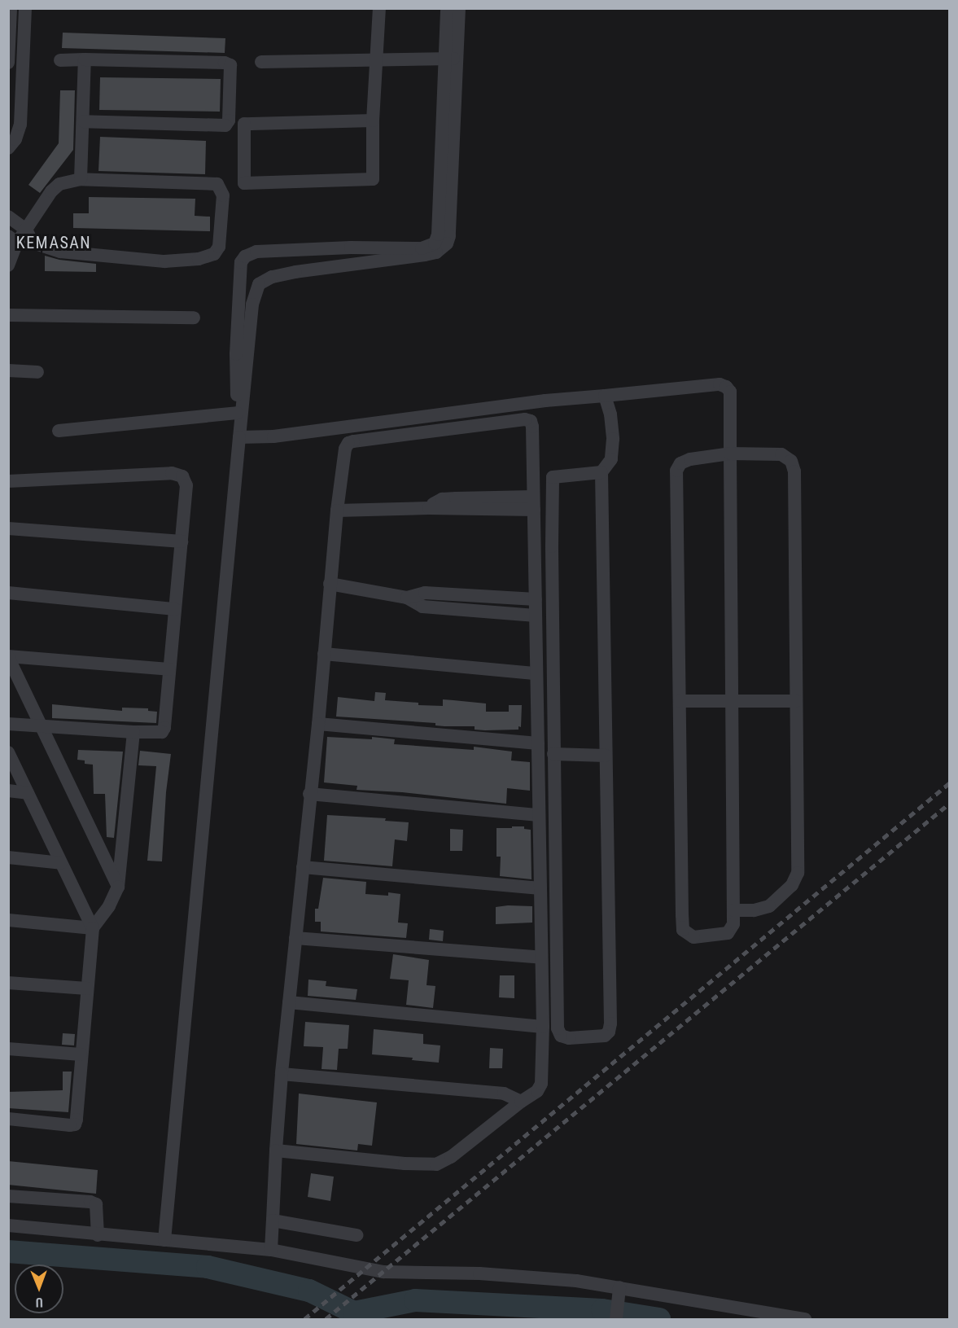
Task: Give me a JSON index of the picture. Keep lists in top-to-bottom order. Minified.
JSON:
{"districts":["KEMASAN"],"north":"bottom"}
